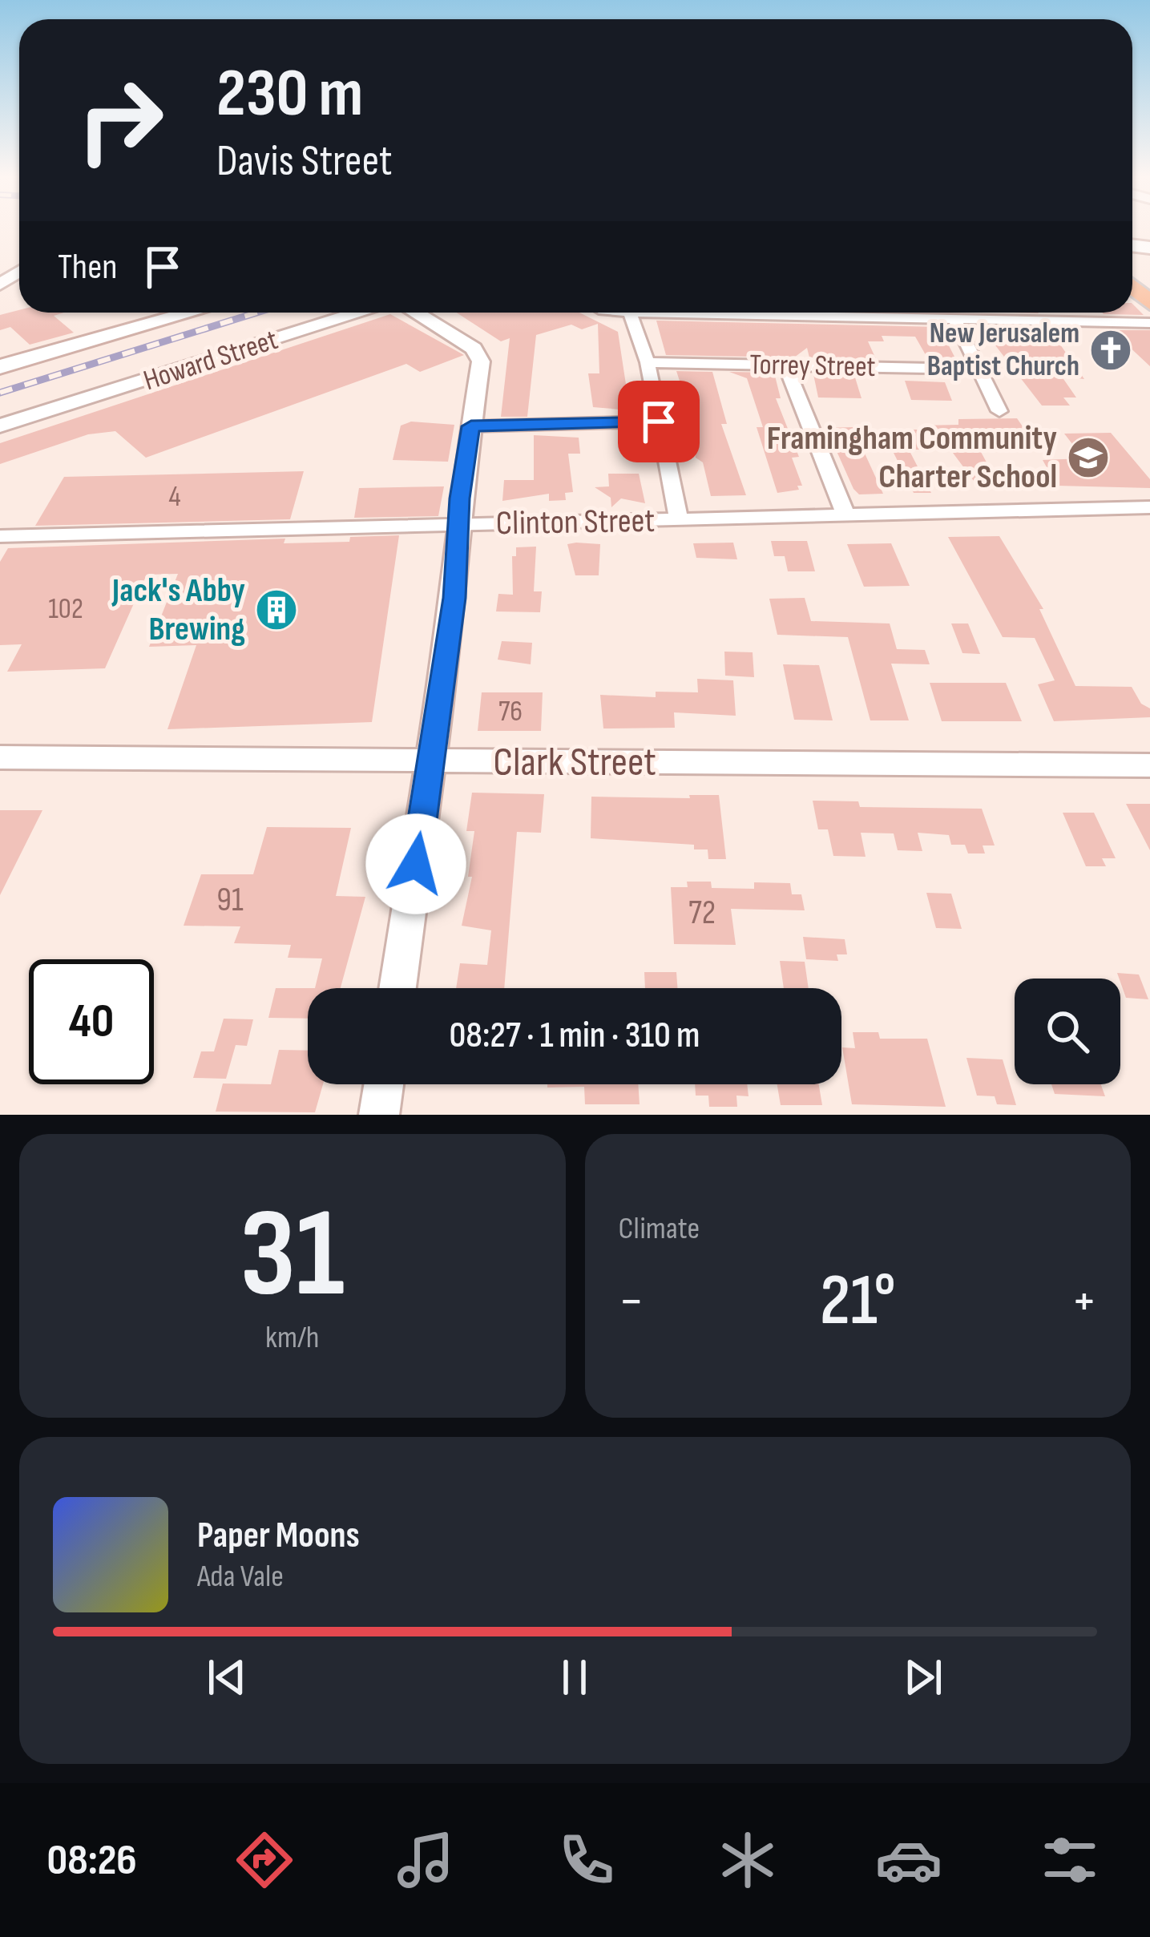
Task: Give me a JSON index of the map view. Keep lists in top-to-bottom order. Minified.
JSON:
{"streets":{"street":["Howard Street","Torrey Street","Clinton Street","Clark Street"]},"places":{"church":["New Jerusalem Baptist Church"],"school or university":["Framingham Community Charter School"],"building":["Jack's Abby Brewing"]},"house_numbers":["4","102","76","91","72"],"page":{"turn":["230 m","Davis Street"],"then":"Then","limit":"40","trip":"08:27 · 1 min · 310 m","tile":[["31","km/h"],"Climate"],"heat":["−","21°","+"],"song":["Paper Moons","Ada Vale"],"tabs":"08:26"}}
